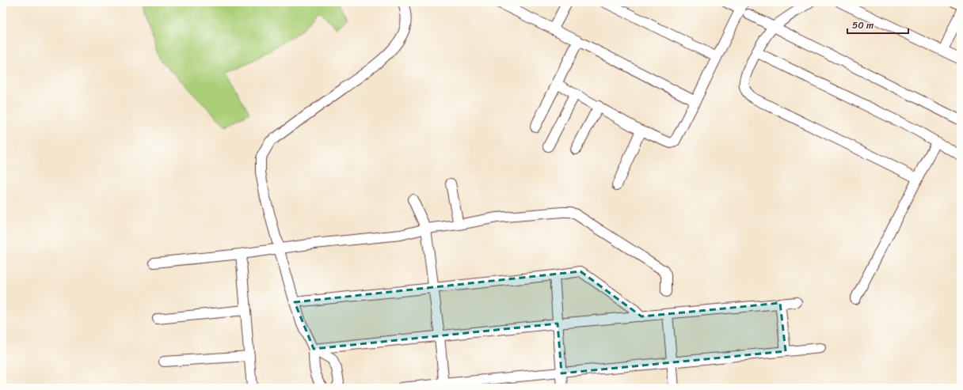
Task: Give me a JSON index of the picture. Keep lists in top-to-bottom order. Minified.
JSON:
{"scale_bar":"50 m"}
